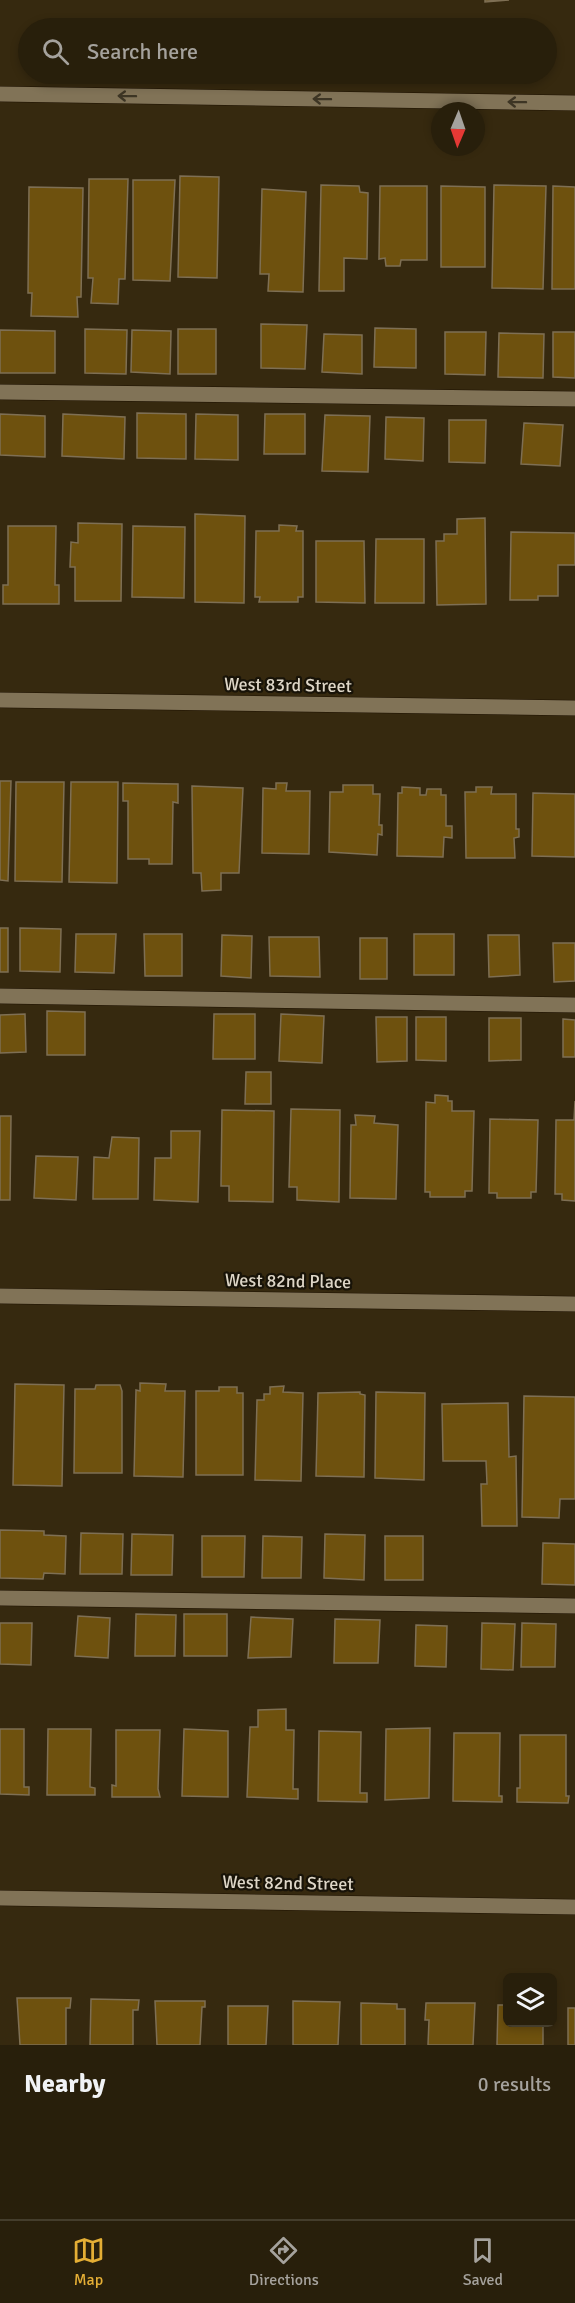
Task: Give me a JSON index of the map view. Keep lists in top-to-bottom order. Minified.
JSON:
{"streets":{"street":["West 83rd Street","West 82nd Place","West 82nd Street"]},"north":"bottom","page":{"search":"Search here","heading":["Nearby","0 results"],"nav":["Map","Directions","Saved"]}}
